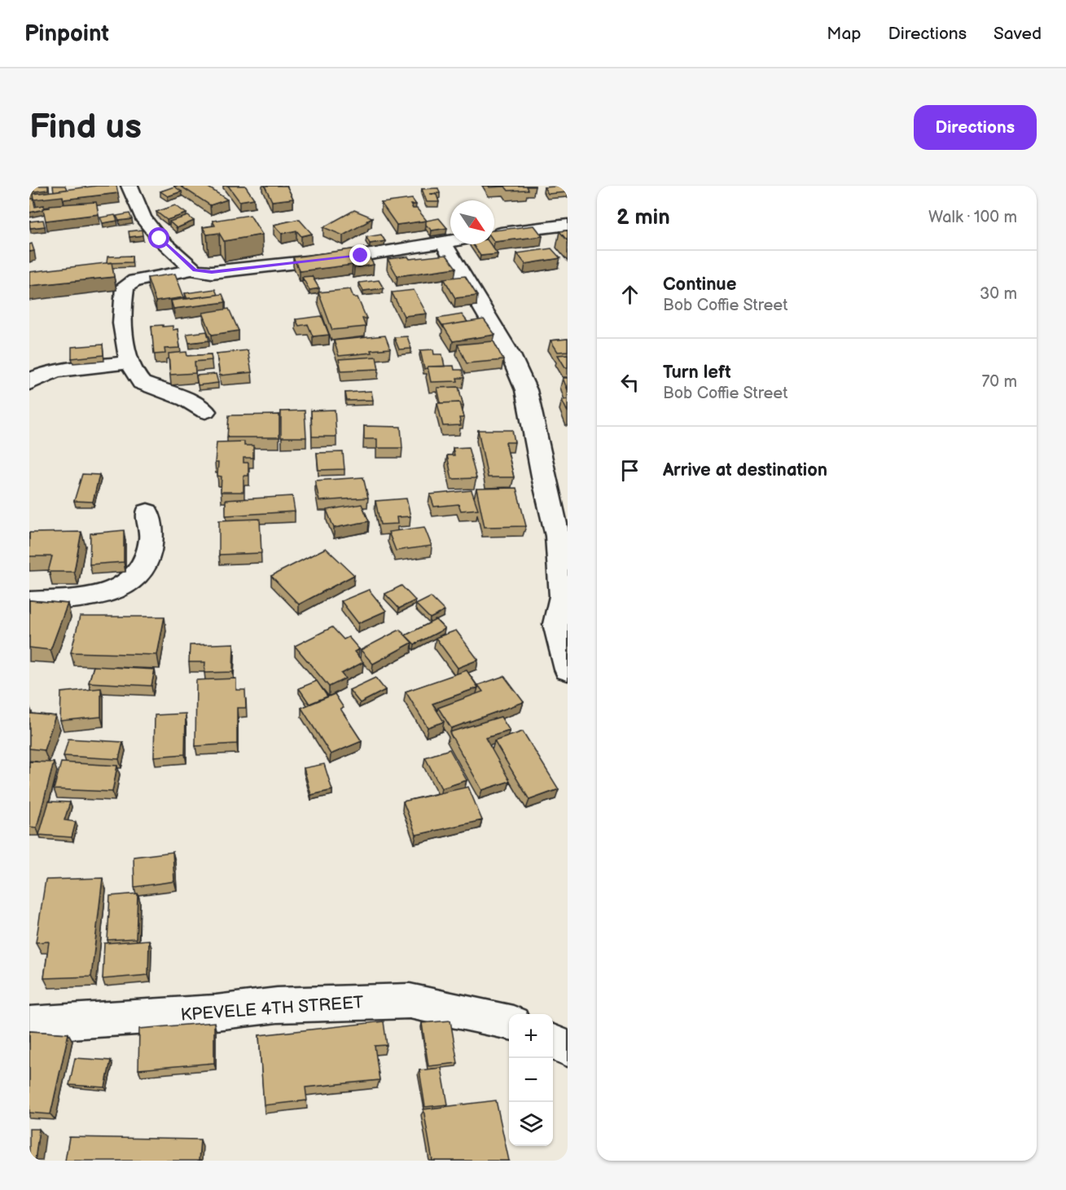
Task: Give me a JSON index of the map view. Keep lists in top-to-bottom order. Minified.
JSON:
{"streets":{"street":["KPEVELE 4TH STREET"]},"north":"bottom right","page":{"header":"Pinpoint","nav":["Map","Directions","Saved"],"buttons":"Directions","title":"Find us","heading":["2 min","Walk · 100 m"],"list":[["Continue","Bob Coffie Street","30 m"],["Turn left","Bob Coffie Street","70 m"],"Arrive at destination"],"map_buttons":["+","−"]}}
